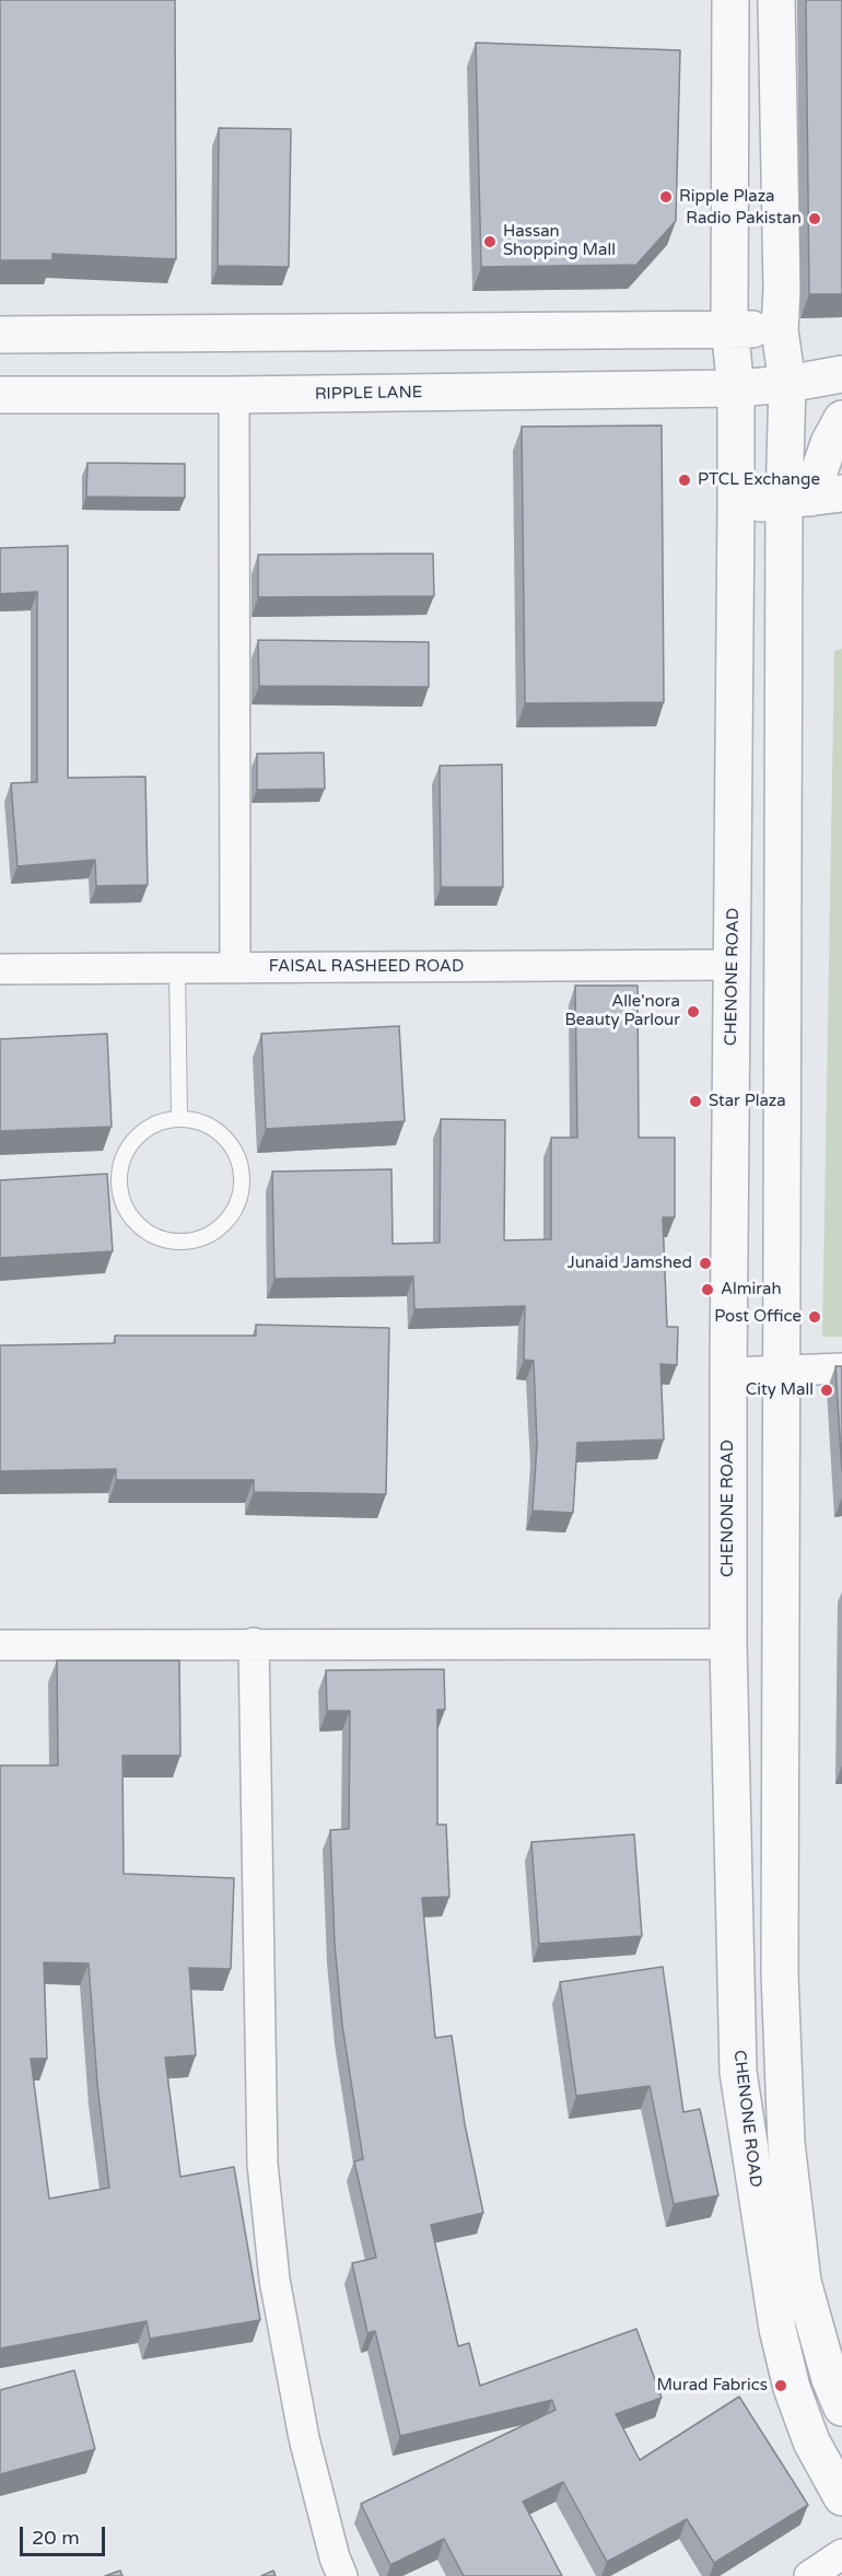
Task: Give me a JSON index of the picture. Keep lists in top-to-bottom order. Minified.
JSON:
{"streets":{"street":["RIPPLE LANE","FAISAL RASHEED ROAD","CHENONE ROAD"]},"crossings":[["RIPPLE LANE","CHENONE ROAD"],["FAISAL RASHEED ROAD","CHENONE ROAD"]],"places":["Ripple Plaza","Radio Pakistan","Hassan Shopping Mall","PTCL Exchange","Alle'nora Beauty Parlour","Star Plaza","Junaid Jamshed","Almirah","Post Office","City Mall","Murad Fabrics"],"scale_bar":"20 m"}
